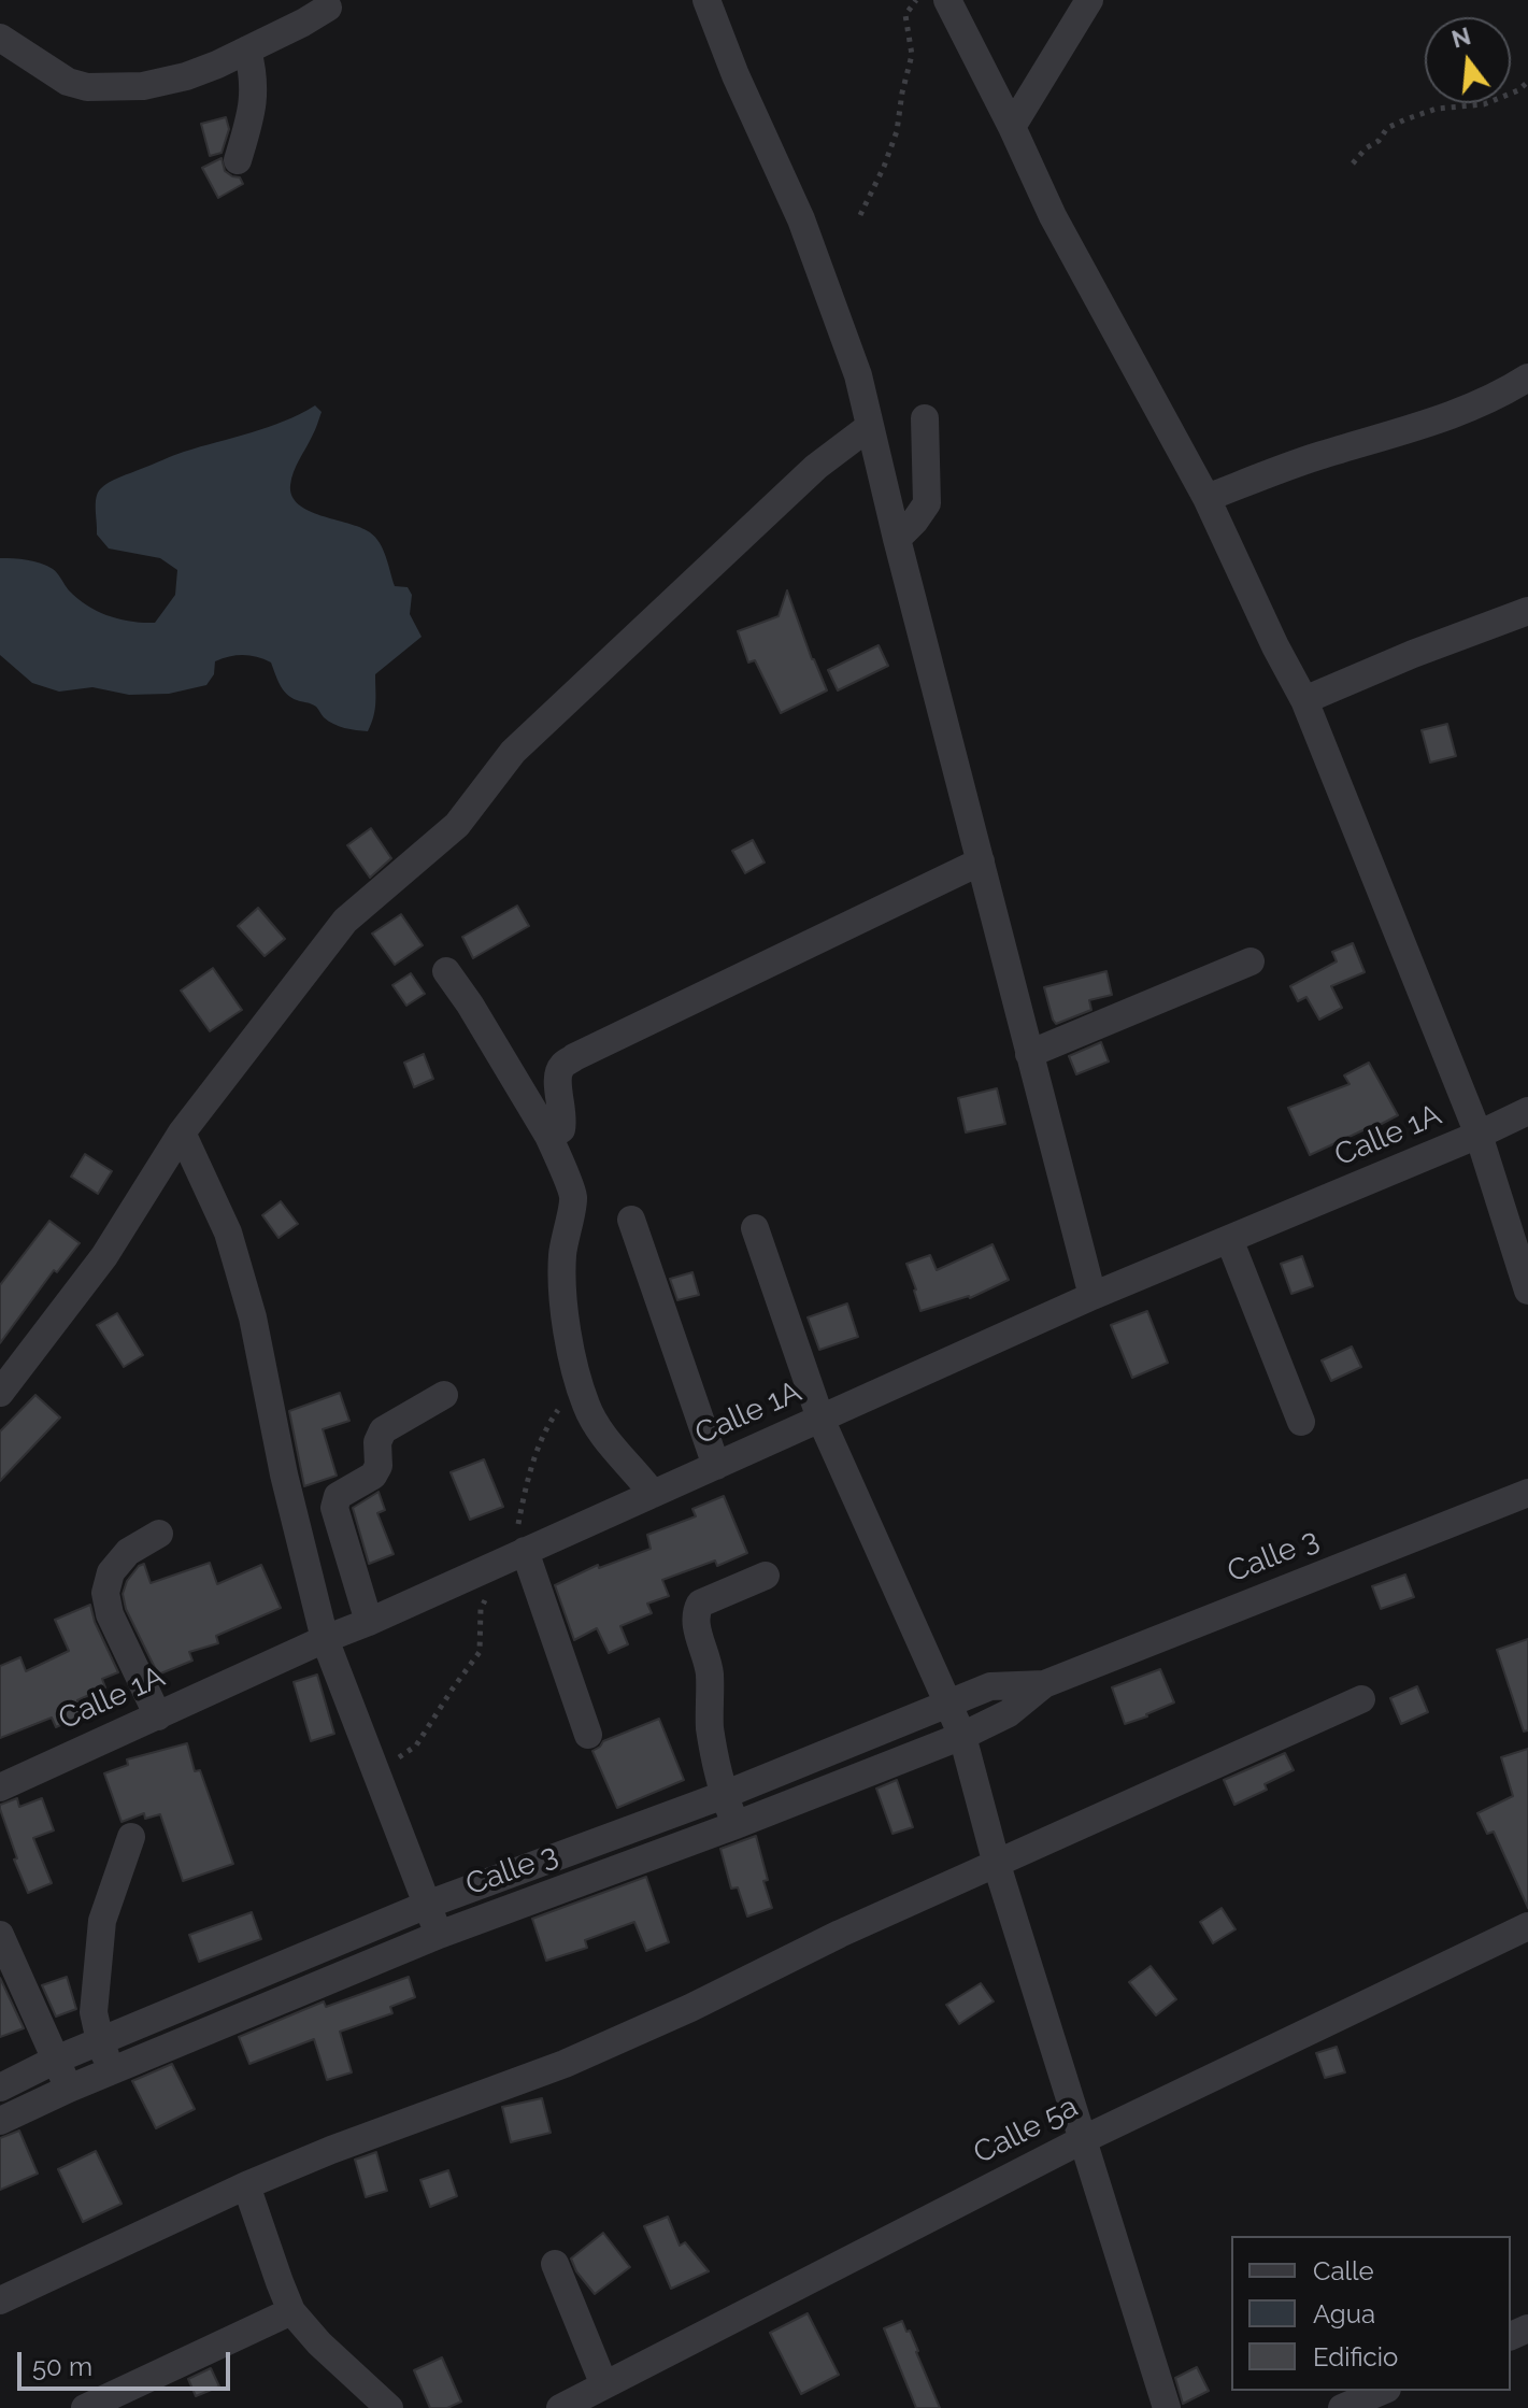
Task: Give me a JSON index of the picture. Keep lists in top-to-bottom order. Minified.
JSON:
{"streets":{"street":["Calle 1A","Calle 3","Calle 5a"]},"legend":["Calle","Agua","Edificio"],"scale_bar":"50 m","north":"top"}
